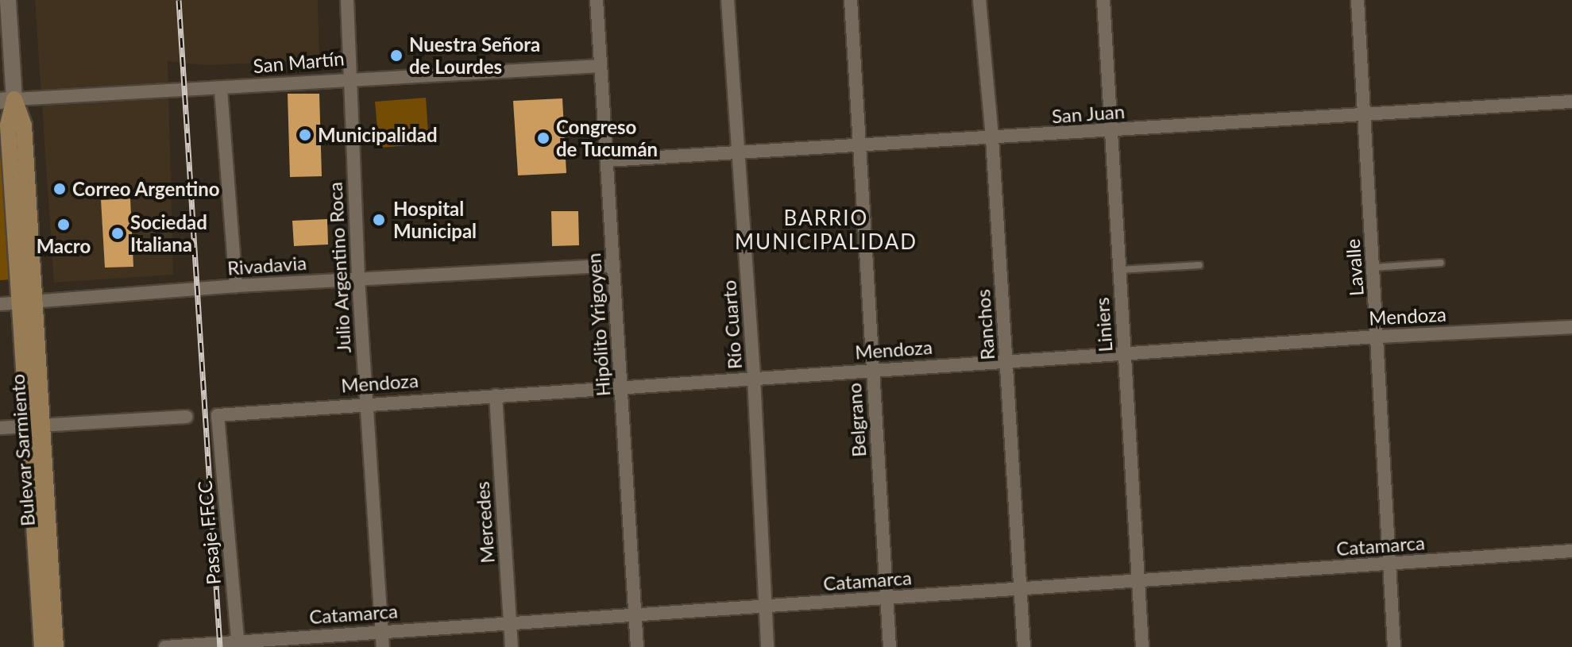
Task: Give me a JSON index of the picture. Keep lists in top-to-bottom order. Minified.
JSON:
{"streets":{"main road":["Bulevar Sarmiento"],"street":["San Martín","San Juan","Rivadavia","Julio Argentino Roca","Lavalle","Mendoza","Hipólito Yrigoyen","Río Cuarto","Ranchos","Liniers","Belgrano","Mercedes","Pasaje FFCC","Catamarca"]},"crossings":[["San Martín","Julio Argentino Roca"],["San Martín","Hipólito Yrigoyen"],["San Martín","Bulevar Sarmiento"],["San Juan","Lavalle"],["San Juan","Hipólito Yrigoyen"],["San Juan","Río Cuarto"],["San Juan","Ranchos"],["San Juan","Liniers"],["San Juan","Belgrano"],["Rivadavia","Julio Argentino Roca"],["Rivadavia","Hipólito Yrigoyen"],["Rivadavia","Bulevar Sarmiento"],["Julio Argentino Roca","Mendoza"],["Julio Argentino Roca","Catamarca"],["Lavalle","Mendoza"],["Lavalle","Catamarca"],["Mendoza","Hipólito Yrigoyen"],["Mendoza","Río Cuarto"],["Mendoza","Ranchos"],["Mendoza","Liniers"],["Mendoza","Belgrano"],["Mendoza","Mercedes"],["Mendoza","Pasaje FFCC"],["Hipólito Yrigoyen","Catamarca"],["Río Cuarto","Catamarca"],["Ranchos","Catamarca"],["Liniers","Catamarca"],["Belgrano","Catamarca"],["Mercedes","Catamarca"],["Pasaje FFCC","Catamarca"]],"districts":["BARRIO MUNICIPALIDAD"],"places":["Nuestra Señora de Lourdes","Municipalidad","Congreso de Tucumán","Correo Argentino","Hospital Municipal","Macro","Sociedad Italiana"]}
